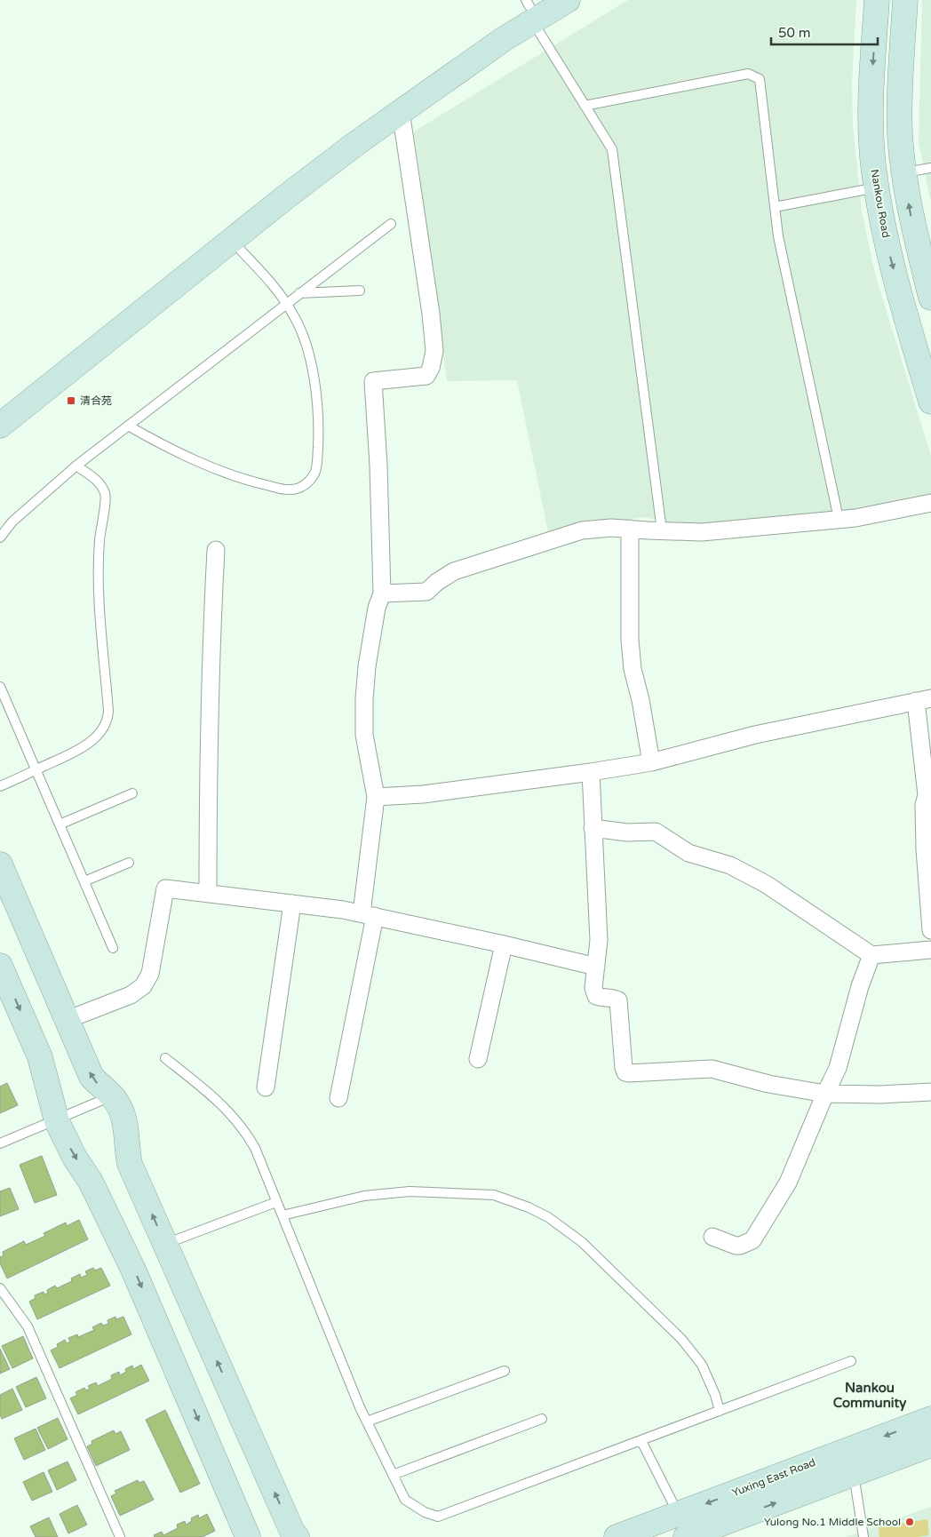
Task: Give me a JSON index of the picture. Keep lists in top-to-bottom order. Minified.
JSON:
{"streets":{"street":["Nankou Road","Yuxing East Road"]},"districts":["Nankou Community"],"places":{"transit":["清合苑"],"other":["Yulong No.1 Middle School"]},"scale_bar":"50 m"}
